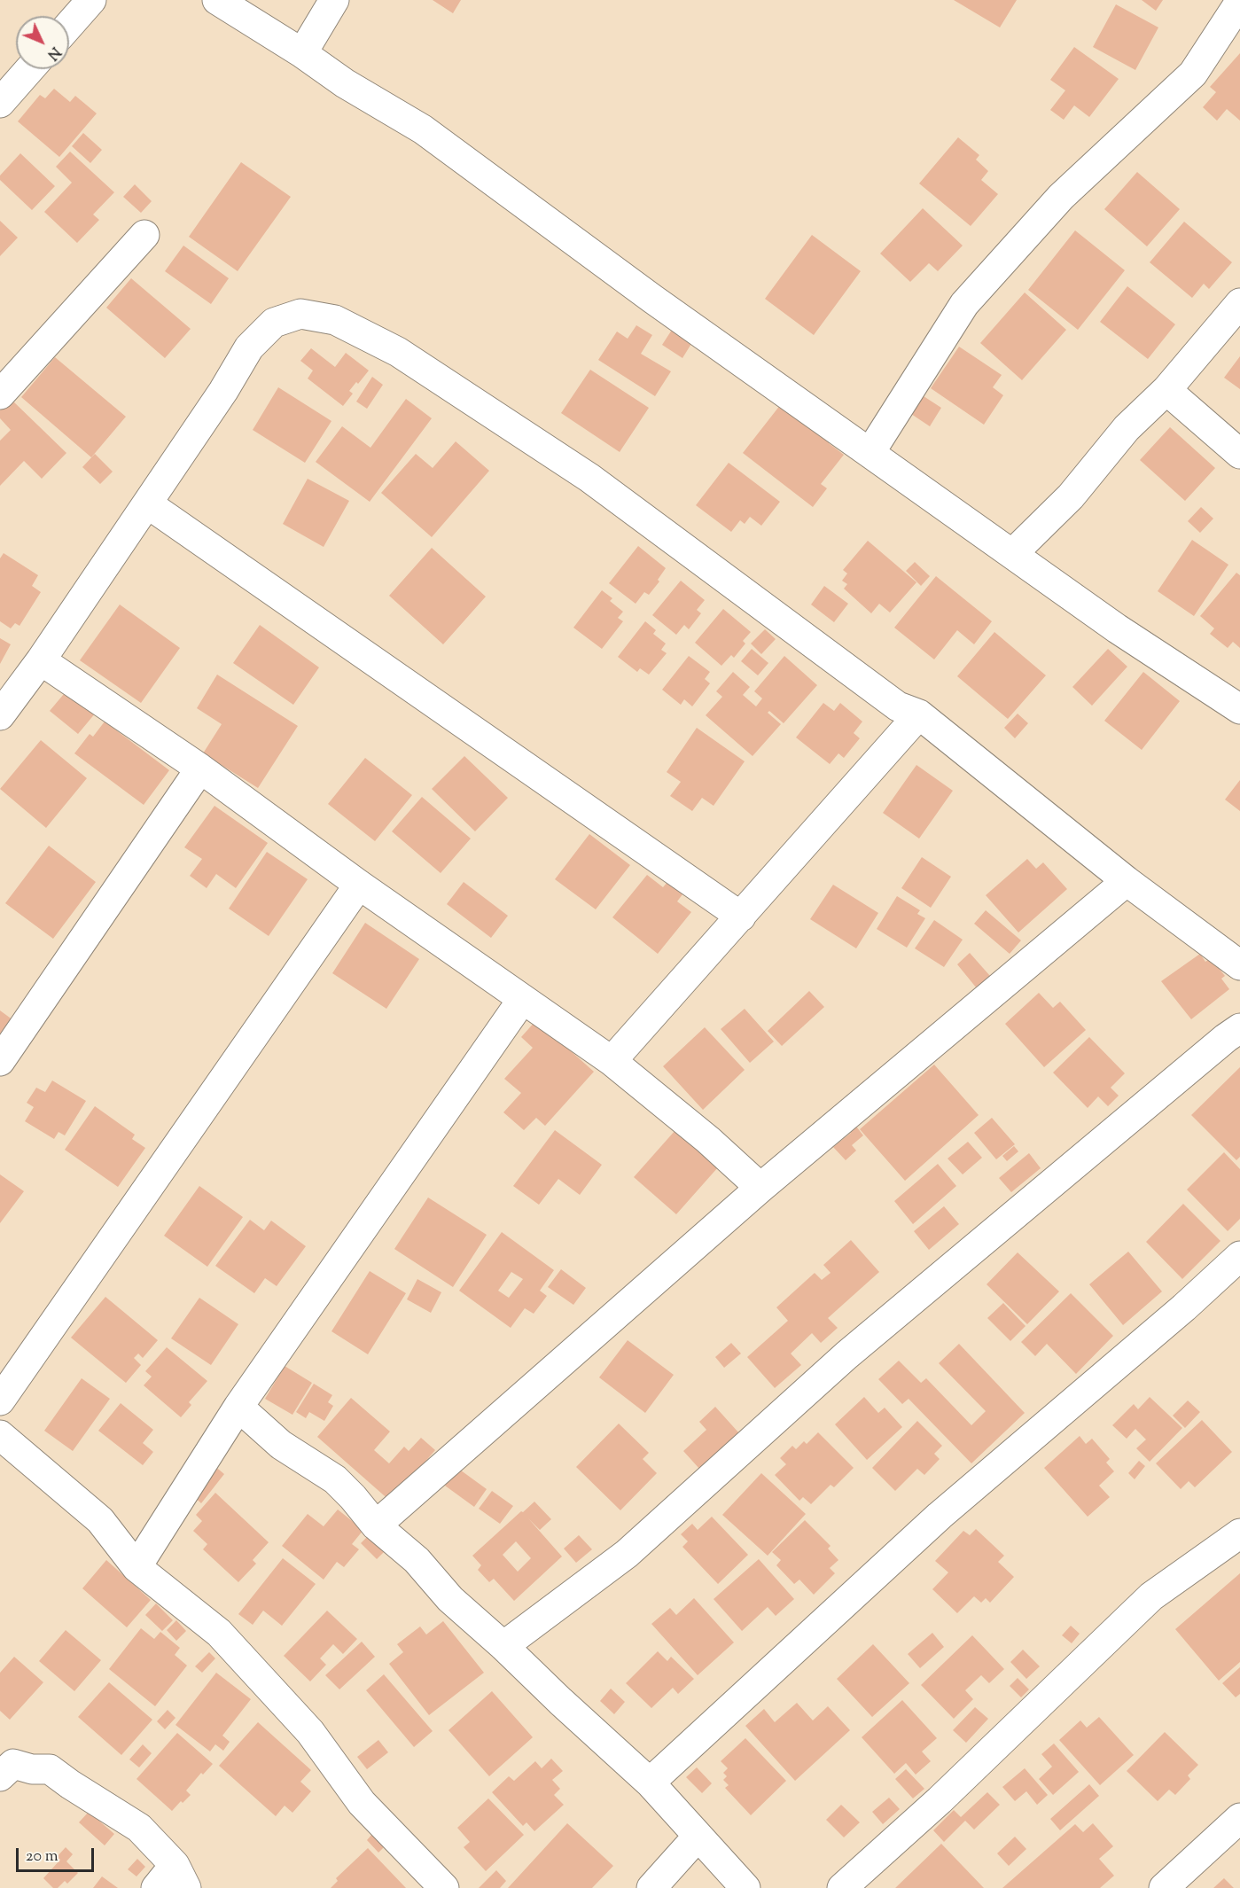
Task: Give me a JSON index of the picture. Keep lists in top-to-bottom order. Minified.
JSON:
{"scale_bar":"20 m","north":"bottom right"}
